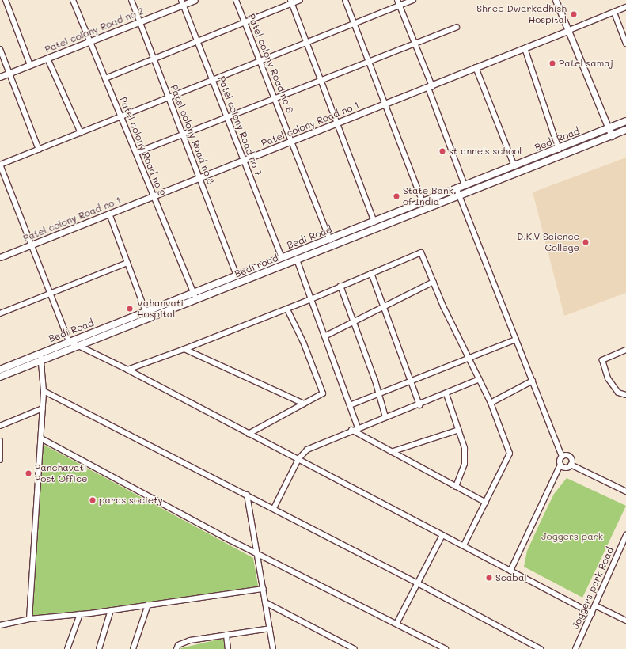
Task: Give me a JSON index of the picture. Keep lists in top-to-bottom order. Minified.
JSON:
{"streets":{"main road":["Bedi Road","Bedi road"],"street":["Patel colony Road no 2","Patel colony Road no 6","Patel colony Road no 1","Patel colony Road no 7","Patel colony Road no 8","Patel colony Road no 9","Joggers park Road"]},"crossings":[["Patel colony Road no 2","Patel colony Road no 7"],["Patel colony Road no 2","Patel colony Road no 8"],["Patel colony Road no 2","Patel colony Road no 9"],["Patel colony Road no 6","Patel colony Road no 1"],["Patel colony Road no 6","Bedi Road"],["Patel colony Road no 1","Patel colony Road no 7"],["Patel colony Road no 1","Patel colony Road no 8"],["Patel colony Road no 1","Patel colony Road no 9"],["Patel colony Road no 7","Bedi Road"],["Patel colony Road no 8","Bedi Road"],["Bedi Road","Patel colony Road no 9"],["Bedi Road","Bedi road"],["Patel colony Road no 9","Bedi road"]],"parks":["Joggers park"],"places":["Shree Dwarkadhish Hospital","Patel samaj","st anne's school","State Bank of India","D.K.V Science College","Vahanvati Hospital","Panchavati Post Office","paras society","Scabal"]}
